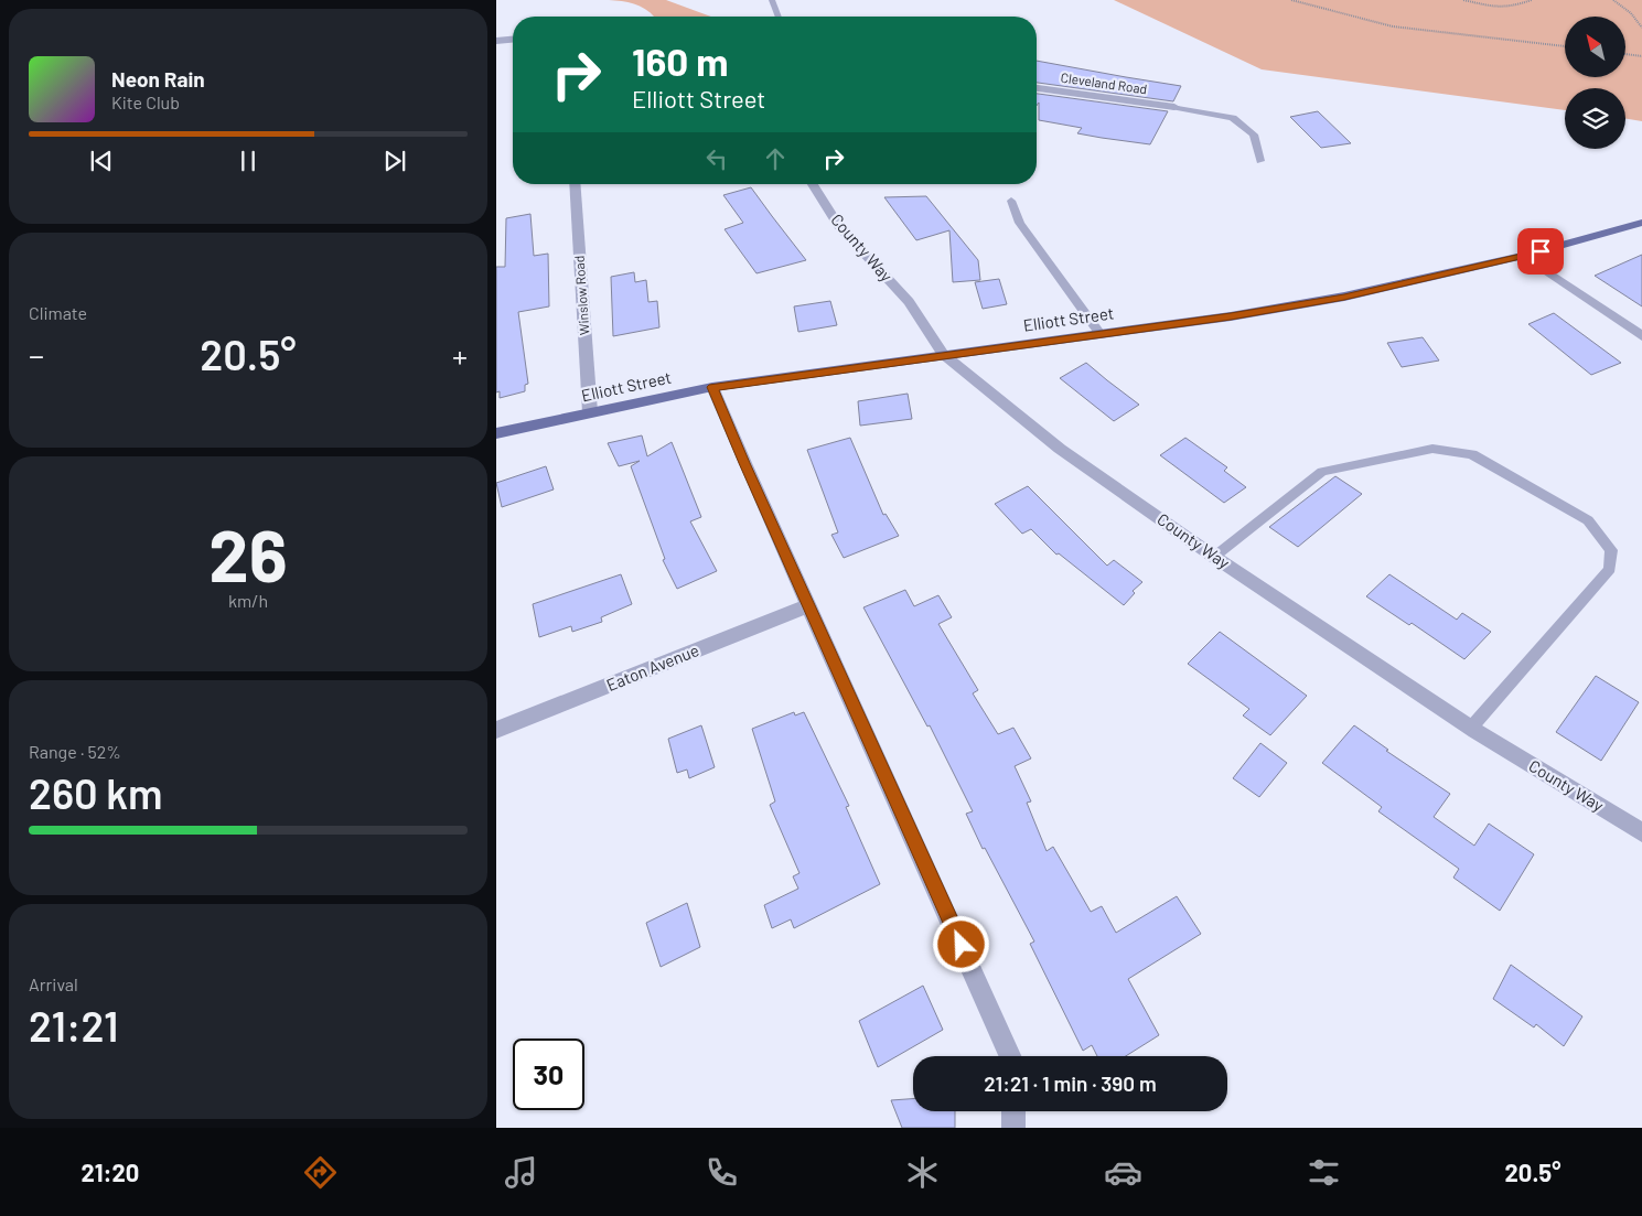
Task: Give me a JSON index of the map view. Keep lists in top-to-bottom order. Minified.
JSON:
{"streets":{"main road":["Elliott Street"],"street":["Cleveland Road","County Way","Winslow Road","Eaton Avenue"]},"crossings":[["County Way","Elliott Street"],["Winslow Road","Elliott Street"]],"north":"top left","page":{"turn":["160 m","Elliott Street"],"song":["Neon Rain","Kite Club"],"tile":["Climate",["26","km/h"],["Range · 52%","260 km"],["Arrival","21:21"]],"heat":["−","20.5°","+"],"limit":"30","trip":"21:21 · 1 min · 390 m","tabs":["21:20","20.5°"]}}
